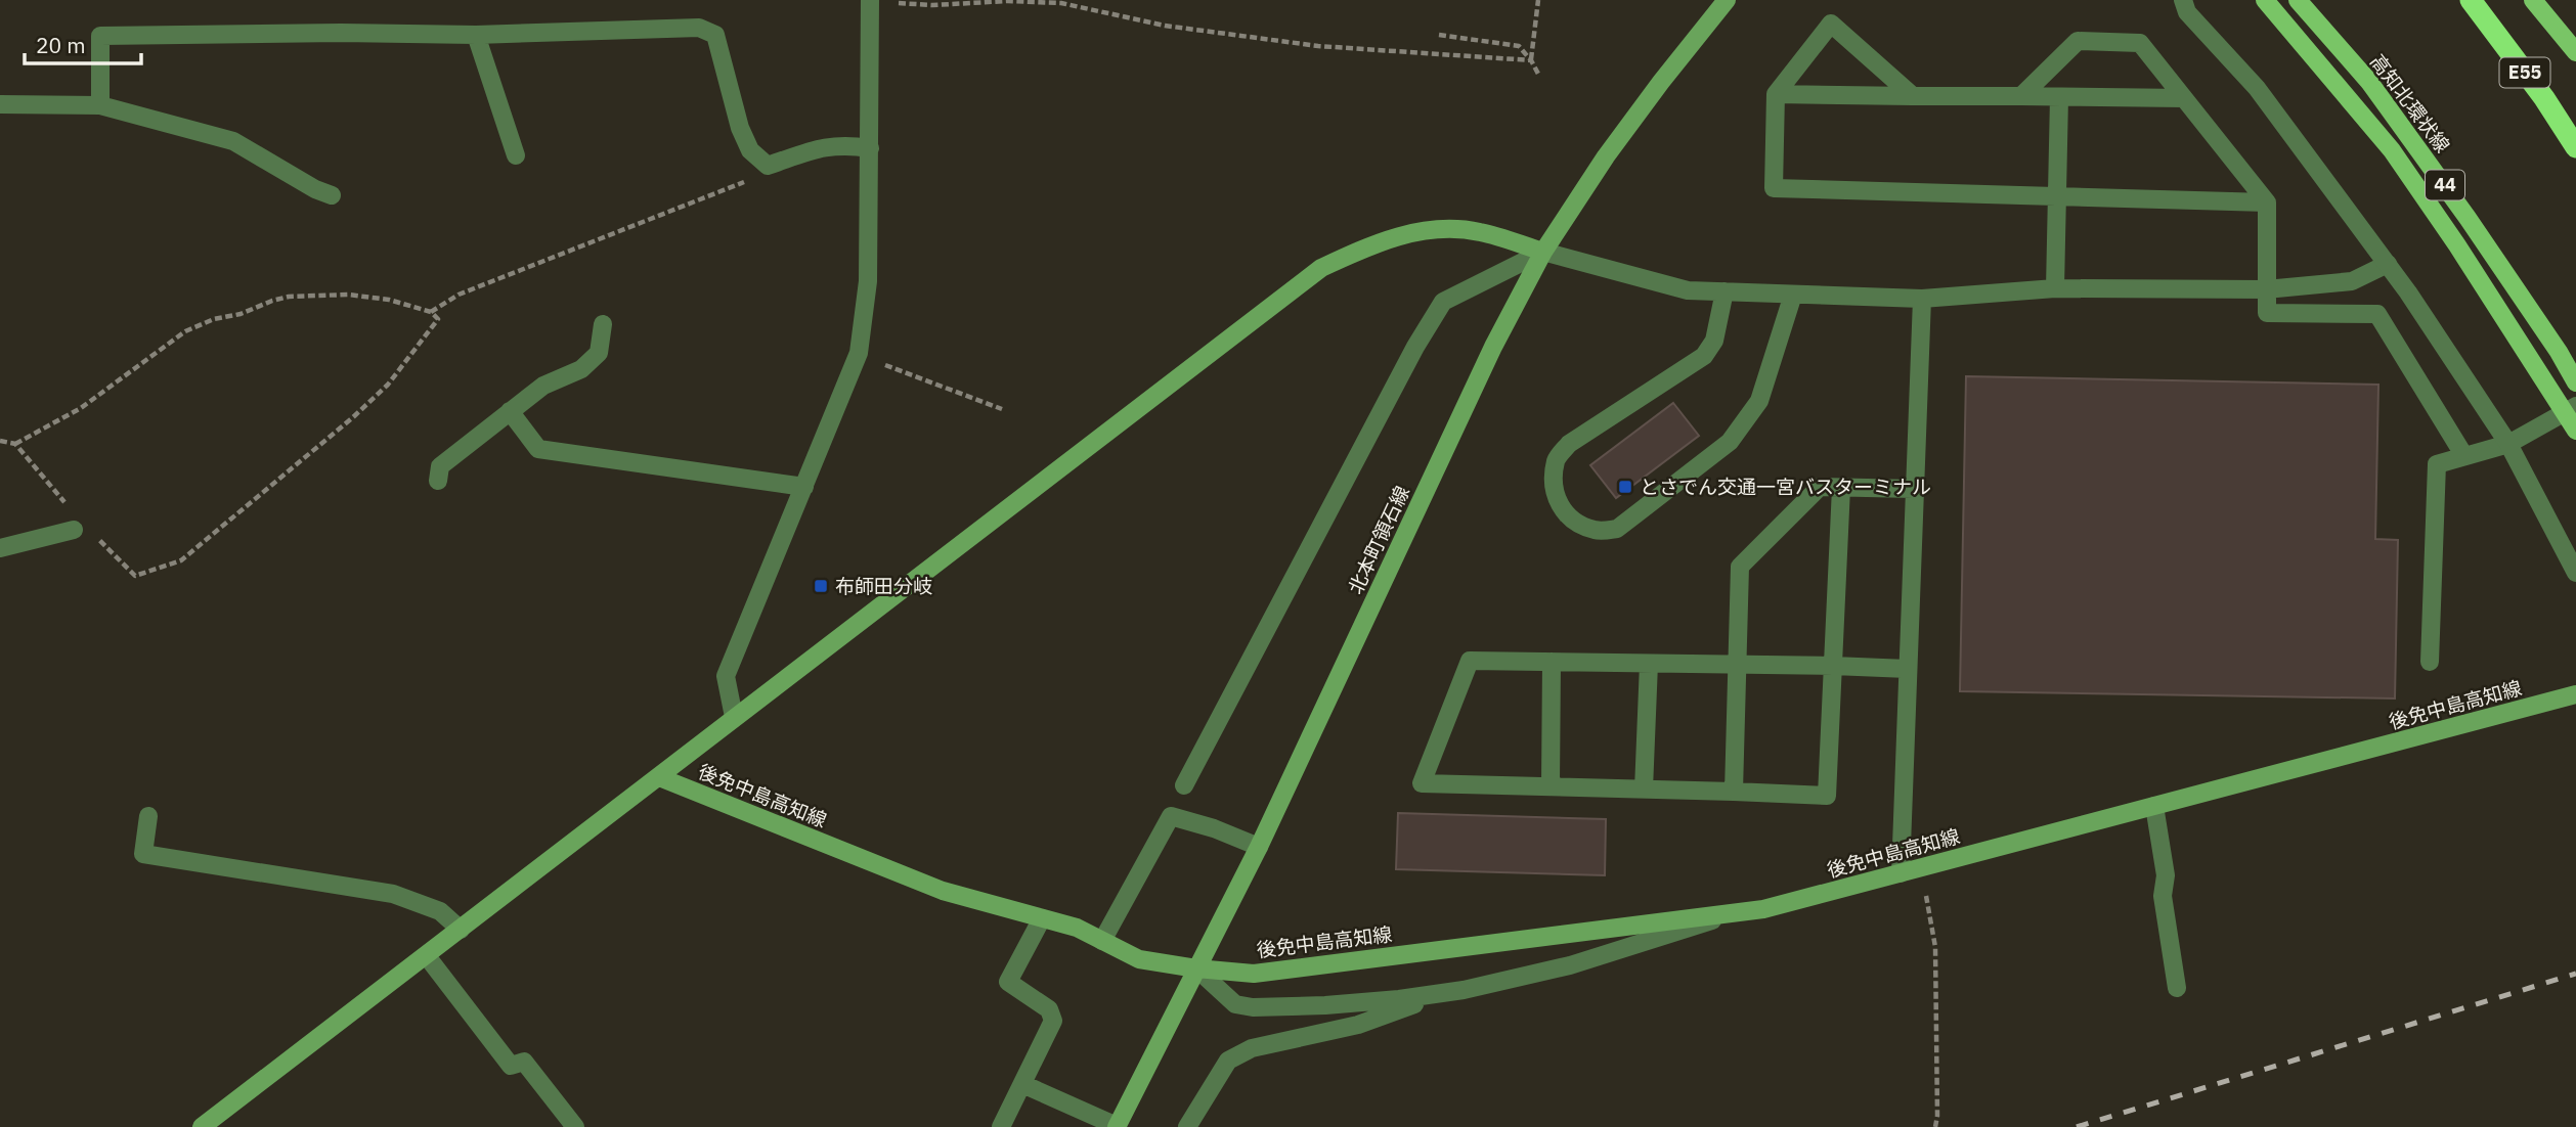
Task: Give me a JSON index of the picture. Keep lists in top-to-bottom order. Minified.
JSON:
{"streets":{"highway":["E55"],"main road":["高知北環状線","44","北本町領石線","後免中島高知線"]},"crossings":[["北本町領石線","後免中島高知線"]],"places":{"transit":["とさでん交通一宮バスターミナル","布師田分岐"]},"scale_bar":"20 m"}
